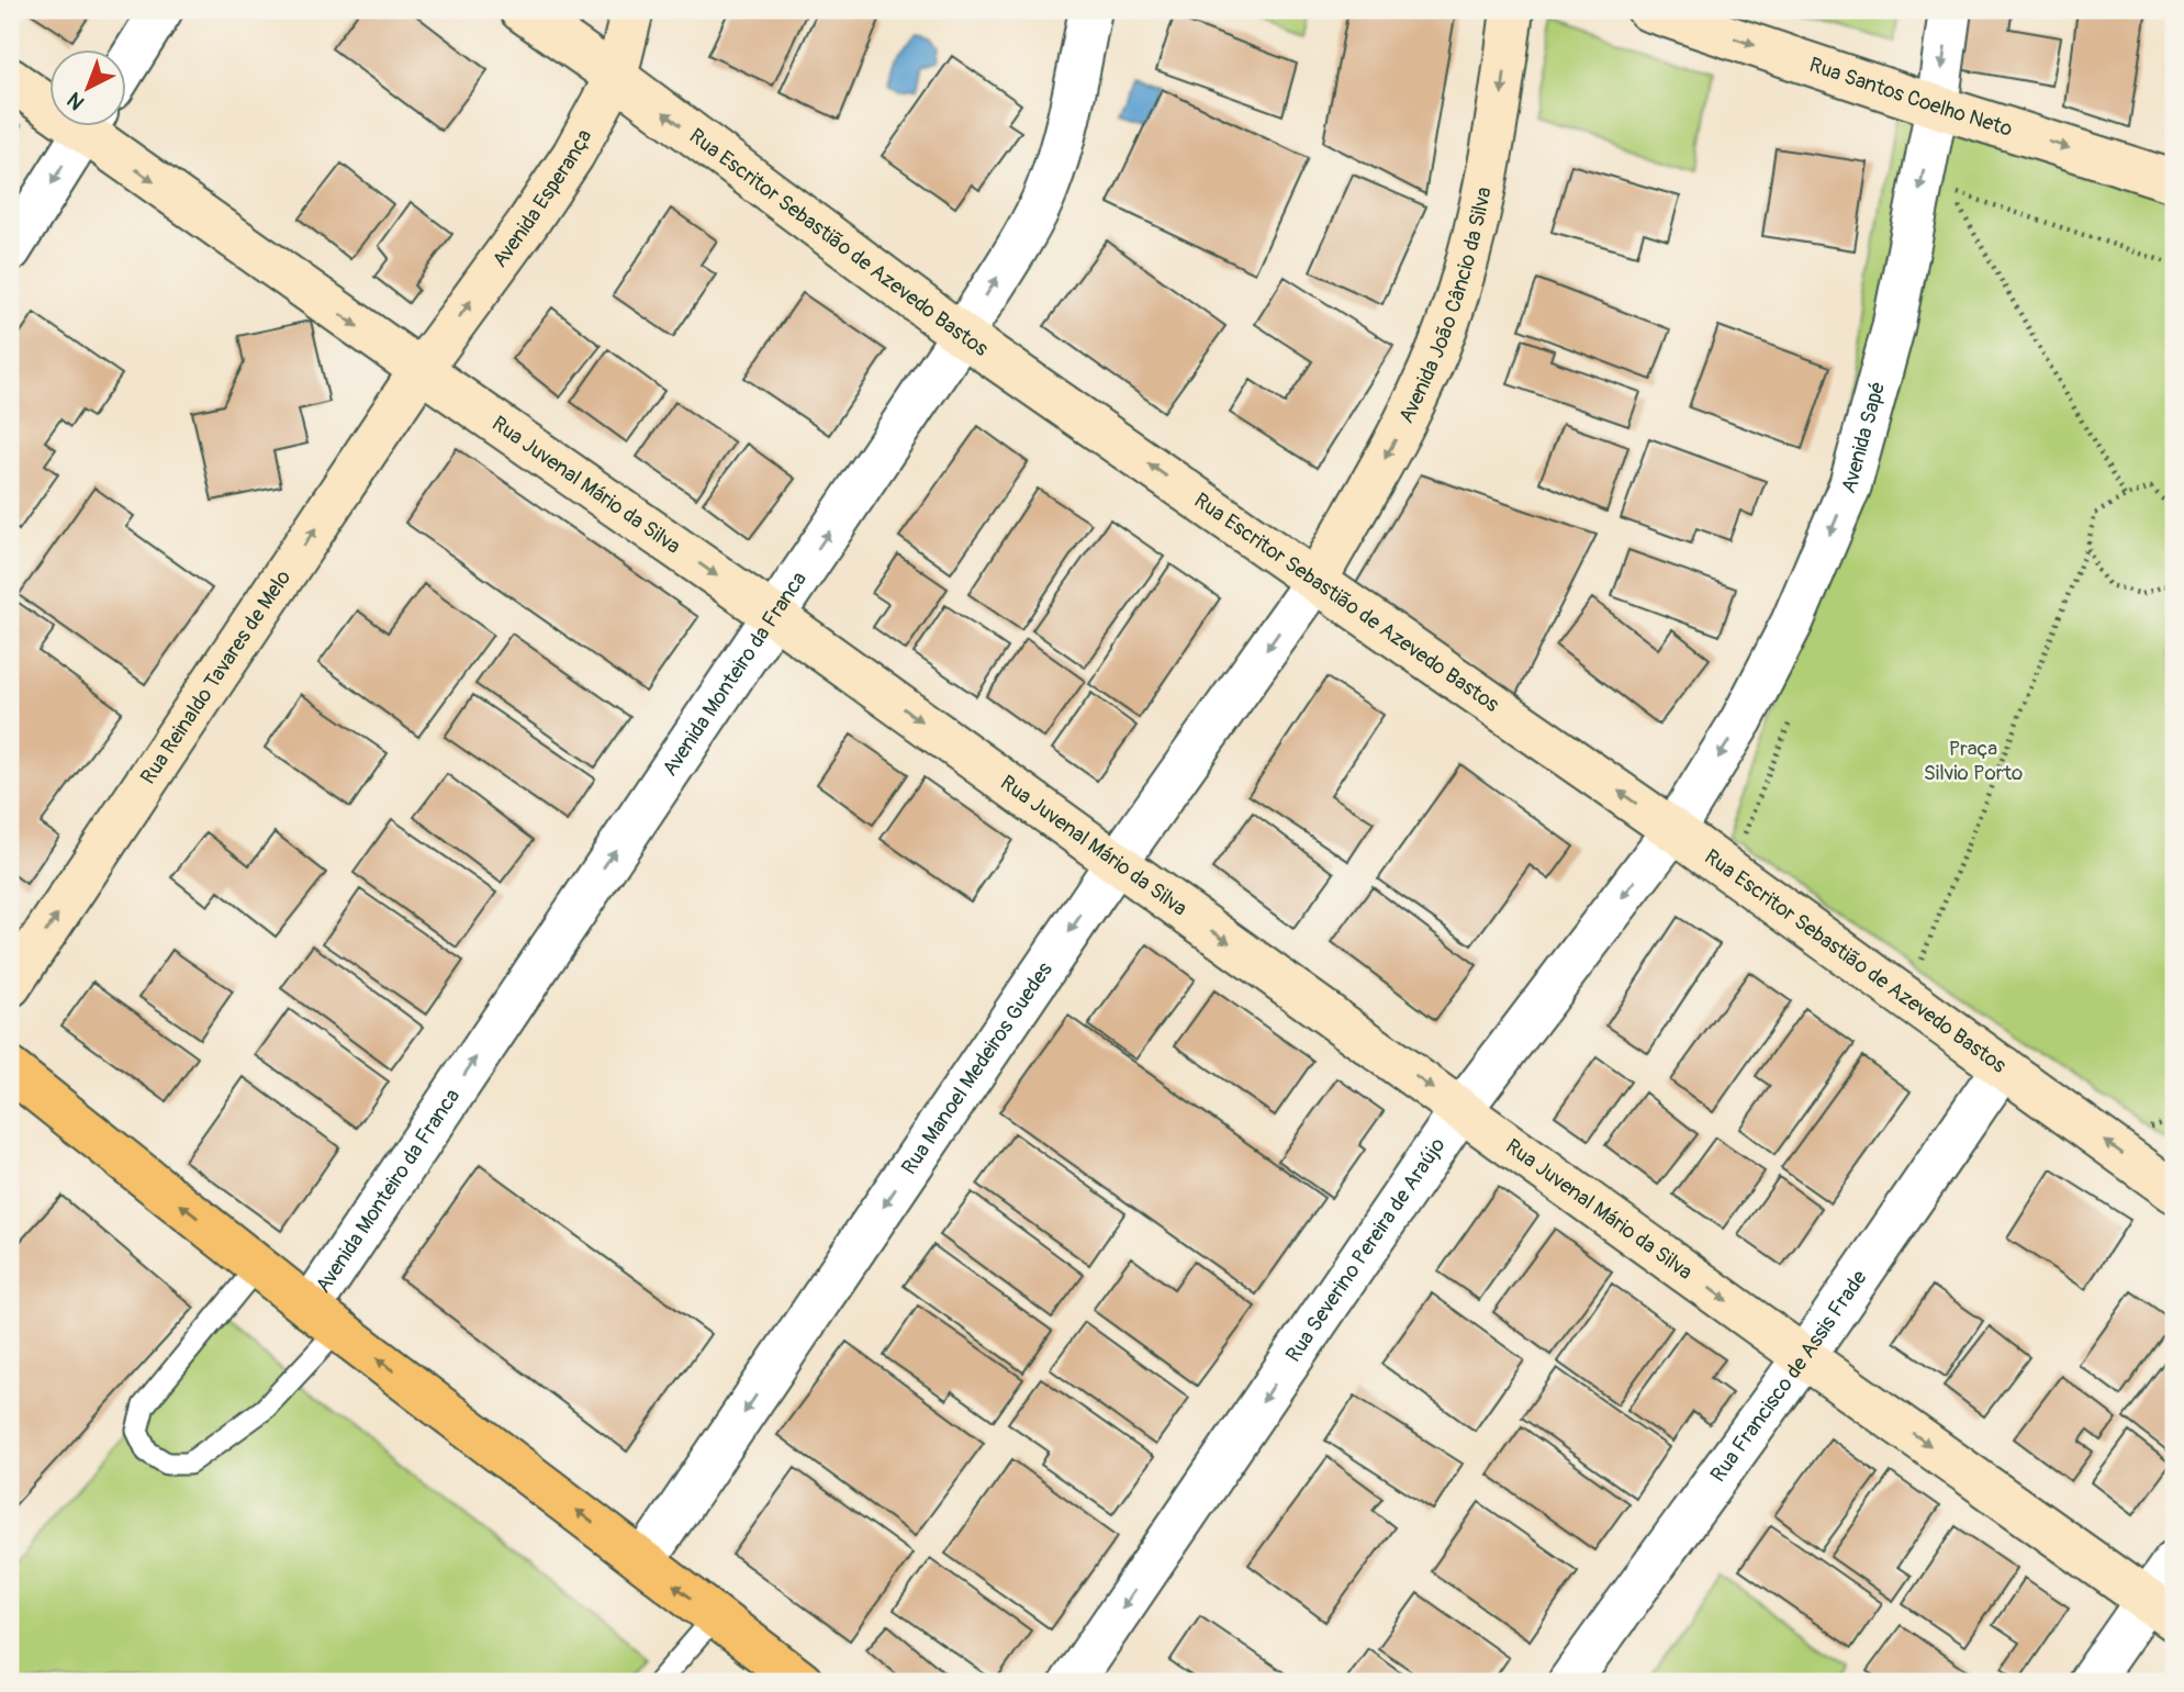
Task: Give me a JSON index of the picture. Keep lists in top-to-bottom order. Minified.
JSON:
{"streets":{"main road":["Rua Santos Coelho Neto","Avenida Esperança","Rua Escritor Sebastião de Azevedo Bastos","Avenida João Câncio da Silva","Rua Juvenal Mário da Silva","Rua Reinaldo Tavares de Melo"],"street":["Avenida Sapé","Avenida Monteiro da Franca","Rua Manoel Medeiros Guedes","Rua Severino Pereira de Araújo","Rua Francisco de Assis Frade"]},"crossings":[["Rua Santos Coelho Neto","Avenida Sapé"],["Avenida Esperança","Rua Escritor Sebastião de Azevedo Bastos"],["Avenida Esperança","Rua Juvenal Mário da Silva"],["Avenida Esperança","Rua Reinaldo Tavares de Melo"],["Rua Escritor Sebastião de Azevedo Bastos","Avenida João Câncio da Silva"],["Rua Escritor Sebastião de Azevedo Bastos","Avenida Sapé"],["Rua Escritor Sebastião de Azevedo Bastos","Avenida Monteiro da Franca"],["Rua Escritor Sebastião de Azevedo Bastos","Rua Manoel Medeiros Guedes"],["Rua Escritor Sebastião de Azevedo Bastos","Rua Severino Pereira de Araújo"],["Rua Escritor Sebastião de Azevedo Bastos","Rua Francisco de Assis Frade"],["Avenida João Câncio da Silva","Rua Manoel Medeiros Guedes"],["Avenida Sapé","Rua Severino Pereira de Araújo"],["Rua Juvenal Mário da Silva","Avenida Monteiro da Franca"],["Rua Juvenal Mário da Silva","Rua Reinaldo Tavares de Melo"],["Rua Juvenal Mário da Silva","Rua Manoel Medeiros Guedes"],["Rua Juvenal Mário da Silva","Rua Severino Pereira de Araújo"],["Rua Juvenal Mário da Silva","Rua Francisco de Assis Frade"]],"one_way":["Rua Santos Coelho Neto","Avenida Esperança","Rua Escritor Sebastião de Azevedo Bastos","Avenida João Câncio da Silva","Avenida Sapé","Rua Juvenal Mário da Silva","Avenida Monteiro da Franca","Rua Reinaldo Tavares de Melo","Rua Manoel Medeiros Guedes","Rua Severino Pereira de Araújo"],"parks":["Praça Silvio Porto"],"north":"bottom left"}
